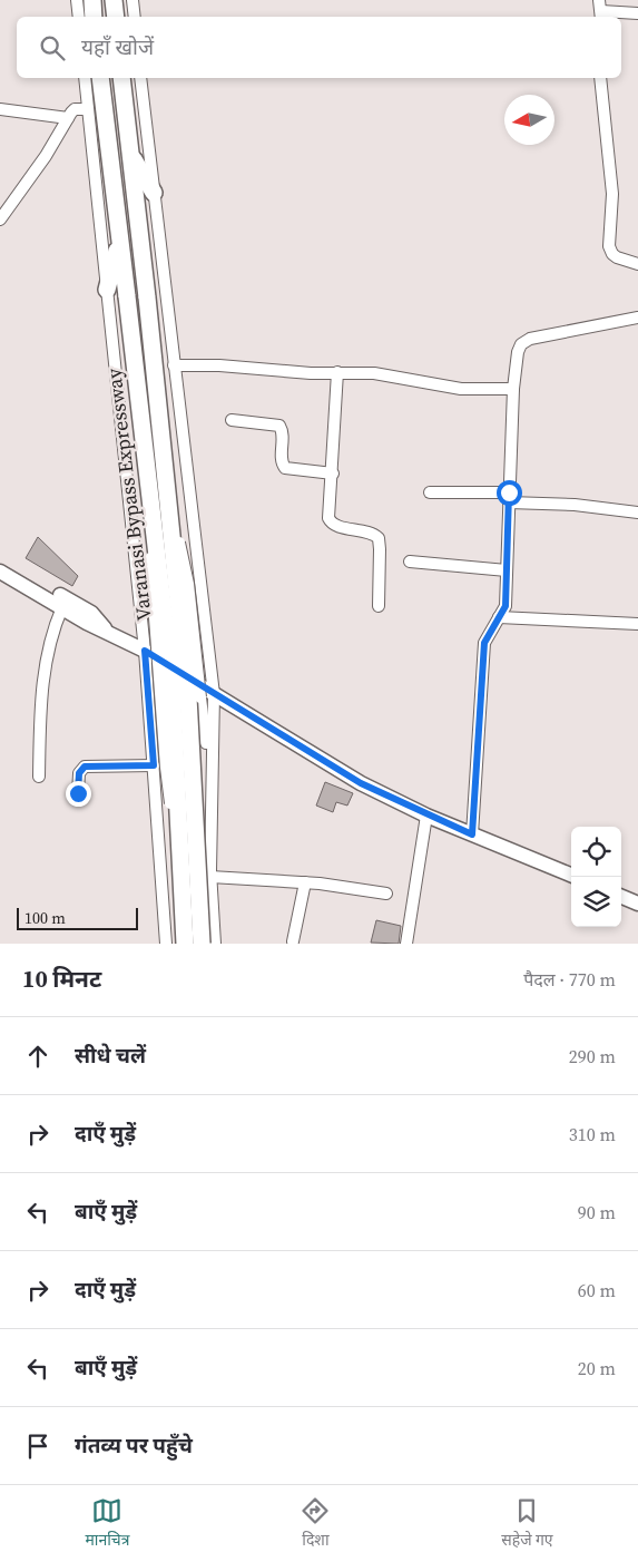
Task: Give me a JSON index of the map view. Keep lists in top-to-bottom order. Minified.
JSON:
{"streets":{"highway":["Varanasi Bypass Expressway"]},"scale_bar":"100 m","north":"left","page":{"search":"यहाँ खोजें","scale":"100 m","heading":["10 मिनट","पैदल · 770 m"],"list":[["सीधे चलें","290 m"],["दाएँ मुड़ें","310 m"],["बाएँ मुड़ें","90 m"],["दाएँ मुड़ें","60 m"],["बाएँ मुड़ें","20 m"],"गंतव्य पर पहुँचे"],"nav":["मानचित्र","दिशा","सहेजे गए"]}}
